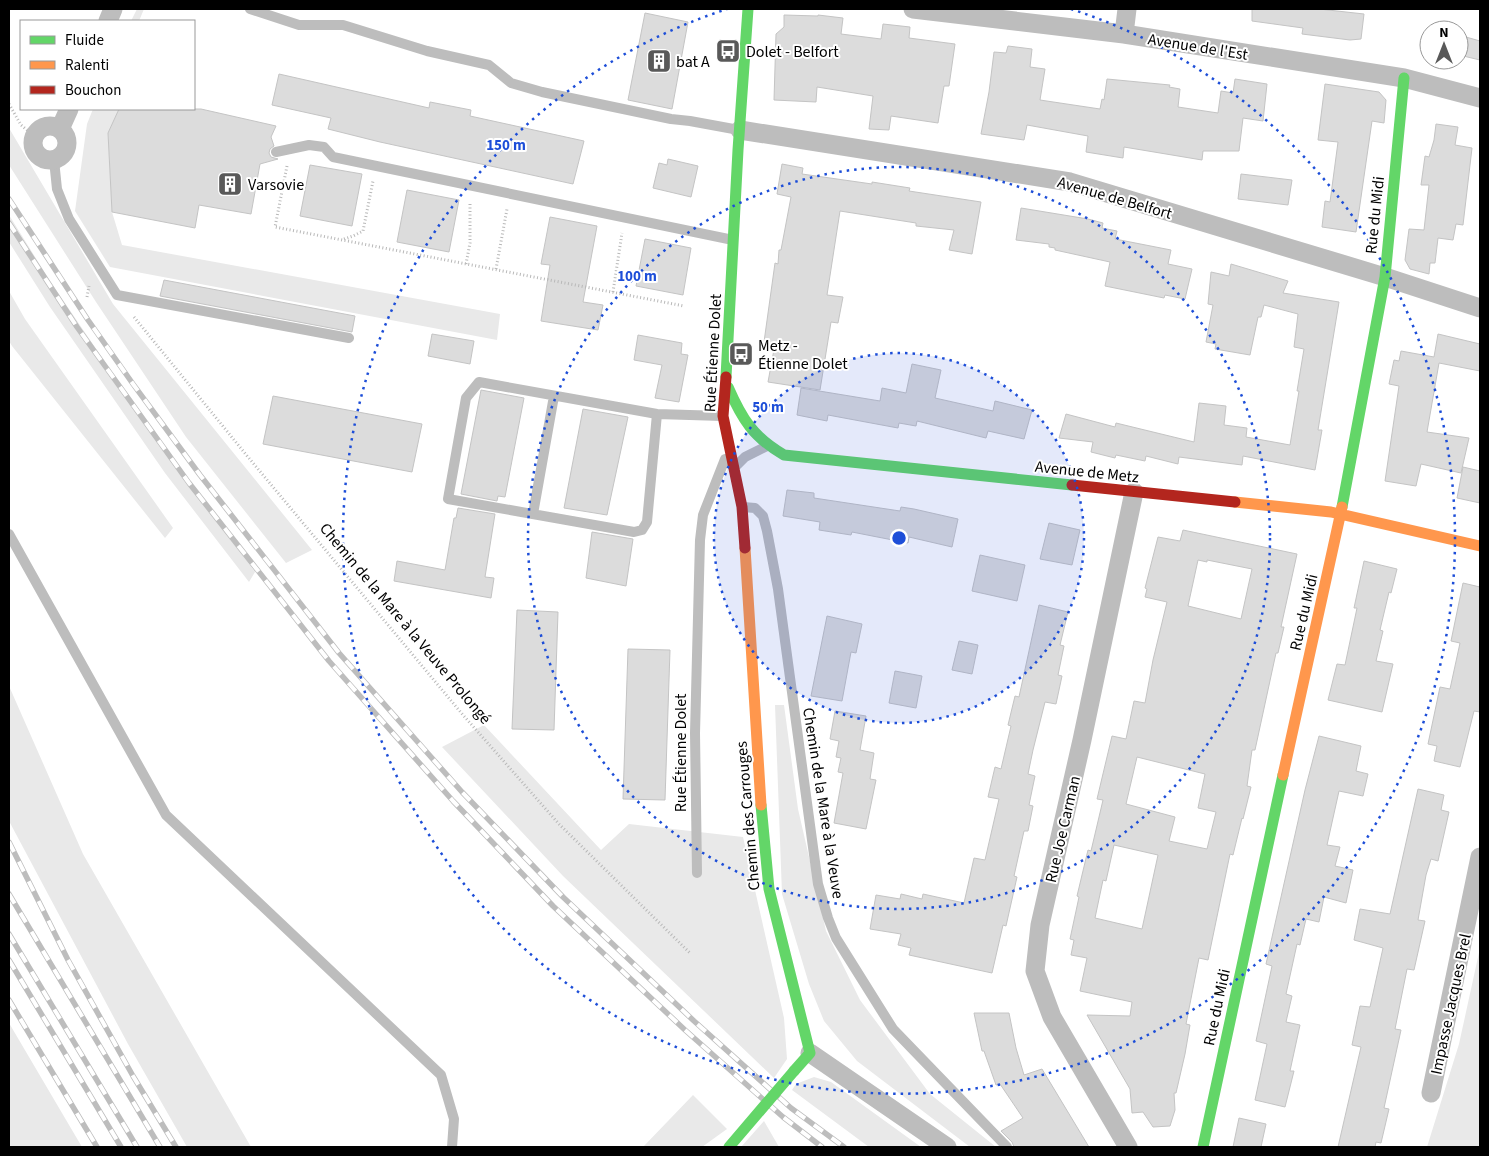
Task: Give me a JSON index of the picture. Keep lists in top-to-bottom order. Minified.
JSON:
{"streets":{"street":["Avenue de l'Est","Avenue de Belfort","Rue du Midi","Rue Étienne Dolet","Avenue de Metz","Chemin des Carrouges","Rue Joe Carman","Impasse Jacques Brel"],"lane":["Chemin de la Mare à la Veuve"],"path":["Chemin de la Mare à la Veuve Prolongé"]},"crossings":[["Avenue de l'Est","Rue du Midi"],["Avenue de Belfort","Rue du Midi"],["Avenue de Belfort","Rue Étienne Dolet"],["Rue du Midi","Avenue de Metz"],["Rue Étienne Dolet","Avenue de Metz"],["Rue Étienne Dolet","Chemin des Carrouges"],["Avenue de Metz","Rue Joe Carman"],["Chemin de la Mare à la Veuve","Chemin des Carrouges"]],"places":{"bus stop":["Dolet - Belfort","Metz - Étienne Dolet"],"building":["bat A","Varsovie"]},"legend":["Fluide","Ralenti","Bouchon"],"north":"top","rings":["150 m","100 m","50 m"]}
